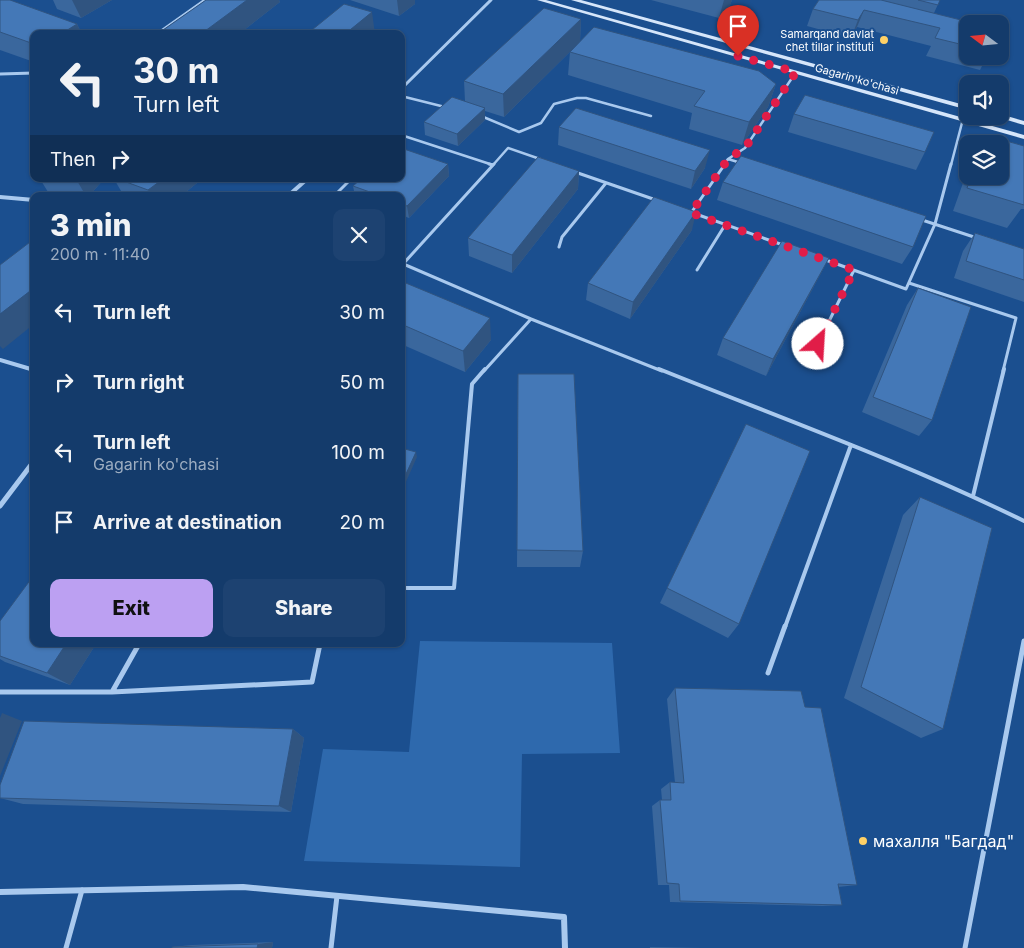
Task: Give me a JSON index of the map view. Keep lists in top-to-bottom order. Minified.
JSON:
{"streets":{"main road":["Gagarin ko'chasi"]},"places":["Samarqand davlat chet tillar instituti","махалля \"Багдад\""],"north":"left","page":{"turn":["30 m","Turn left"],"then":"Then","heading":["3 min","200 m · 11:40"],"list":[{"name":"Turn left","value":"30 m"},{"name":"Turn right","value":"50 m"},{"name":"Turn left","note":"Gagarin ko'chasi","value":"100 m"},{"name":"Arrive at destination","value":"20 m"}],"buttons":["Exit","Share"]}}
